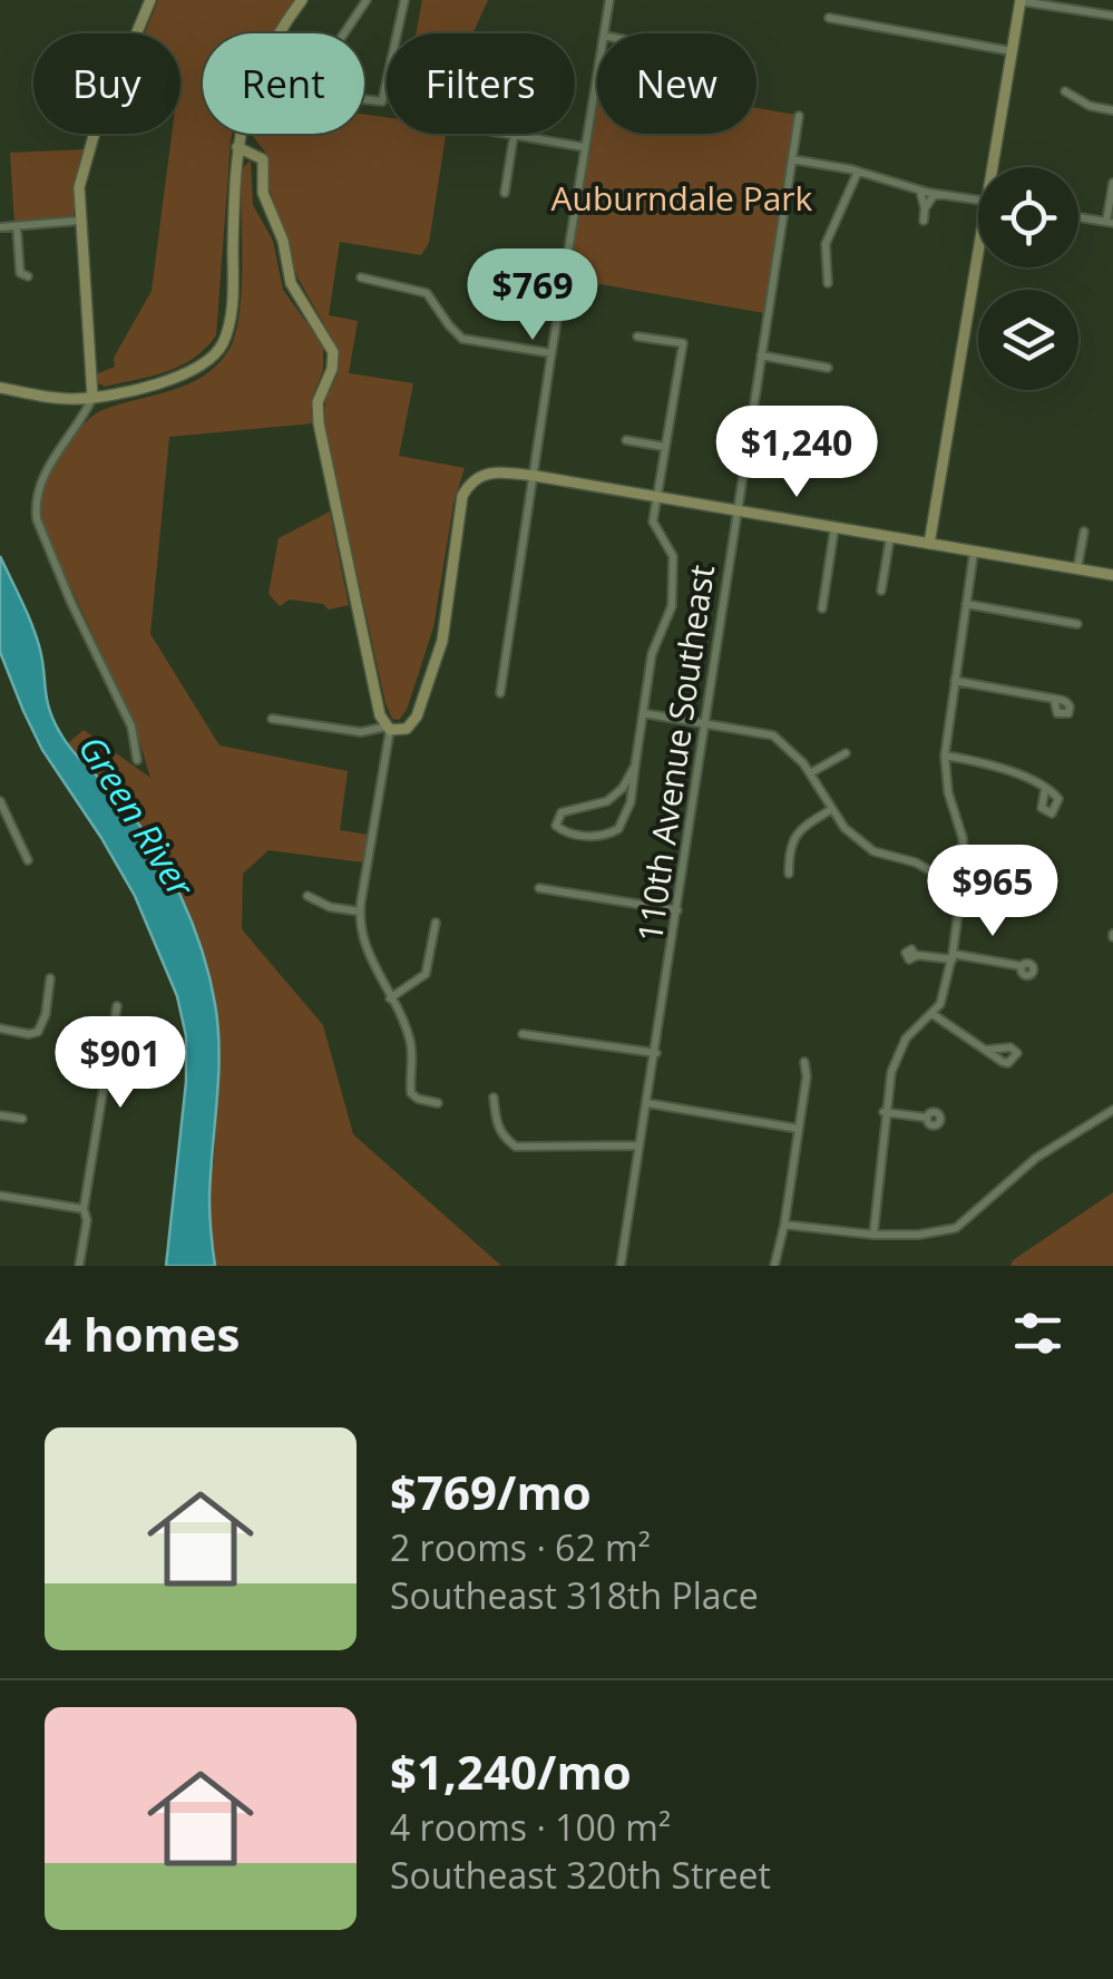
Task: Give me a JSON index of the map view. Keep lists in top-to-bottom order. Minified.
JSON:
{"streets":{"street":["110th Avenue Southeast"]},"water":["Green River"],"parks":["Auburndale Park"],"page":{"chip":["Buy","Rent","Filters","New"],"price":["$769","$1,240","$965","$901"],"heading":"4 homes","list":[{"name":"$769/mo","note":"2 rooms · 62 m² · Southeast 318th Place"},{"name":"$1,240/mo","note":"4 rooms · 100 m² · Southeast 320th Street"}]}}
